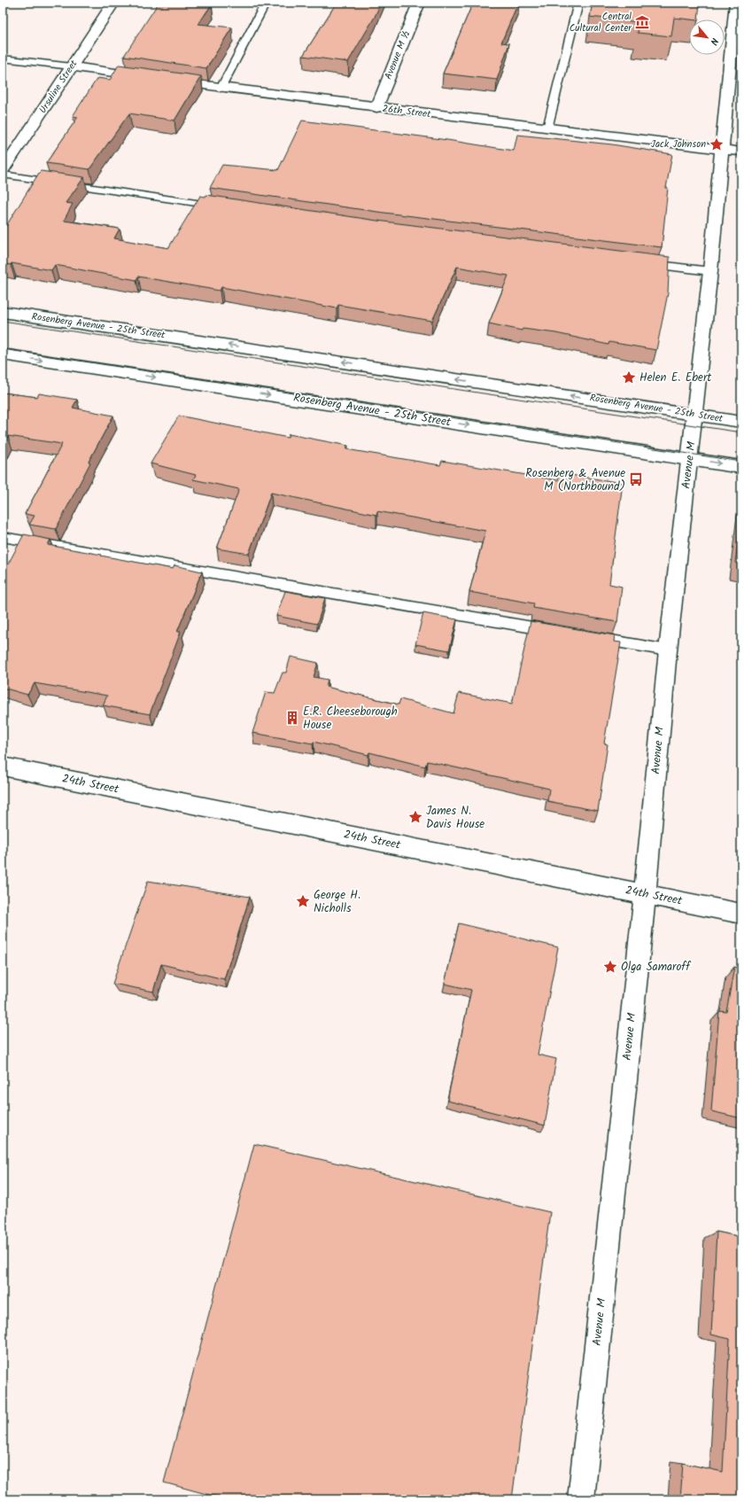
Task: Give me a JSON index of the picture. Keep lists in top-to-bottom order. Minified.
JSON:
{"streets":{"street":["Avenue M ½","Ursuline Street","26th Street","Rosenberg Avenue - 25th Street","Avenue M","24th Street"]},"crossings":[["Avenue M ½","26th Street"],["26th Street","Avenue M"],["Rosenberg Avenue - 25th Street","Avenue M"],["Avenue M","24th Street"]],"places":{"museum":["Central Cultural Center"],"place":["Jack Johnson","Helen E. Ebert","James N. Davis House","George H. Nicholls","Olga Samaroff"],"bus stop":["Rosenberg & Avenue M (Northbound)"],"building":["E.R. Cheeseborough House"]},"north":"bottom right"}
